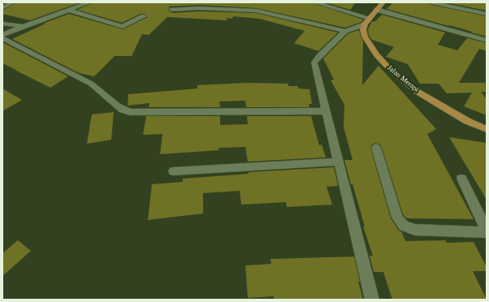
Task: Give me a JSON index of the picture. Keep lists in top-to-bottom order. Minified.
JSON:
{"streets":{"main road":["Jalan Merapi"]}}
